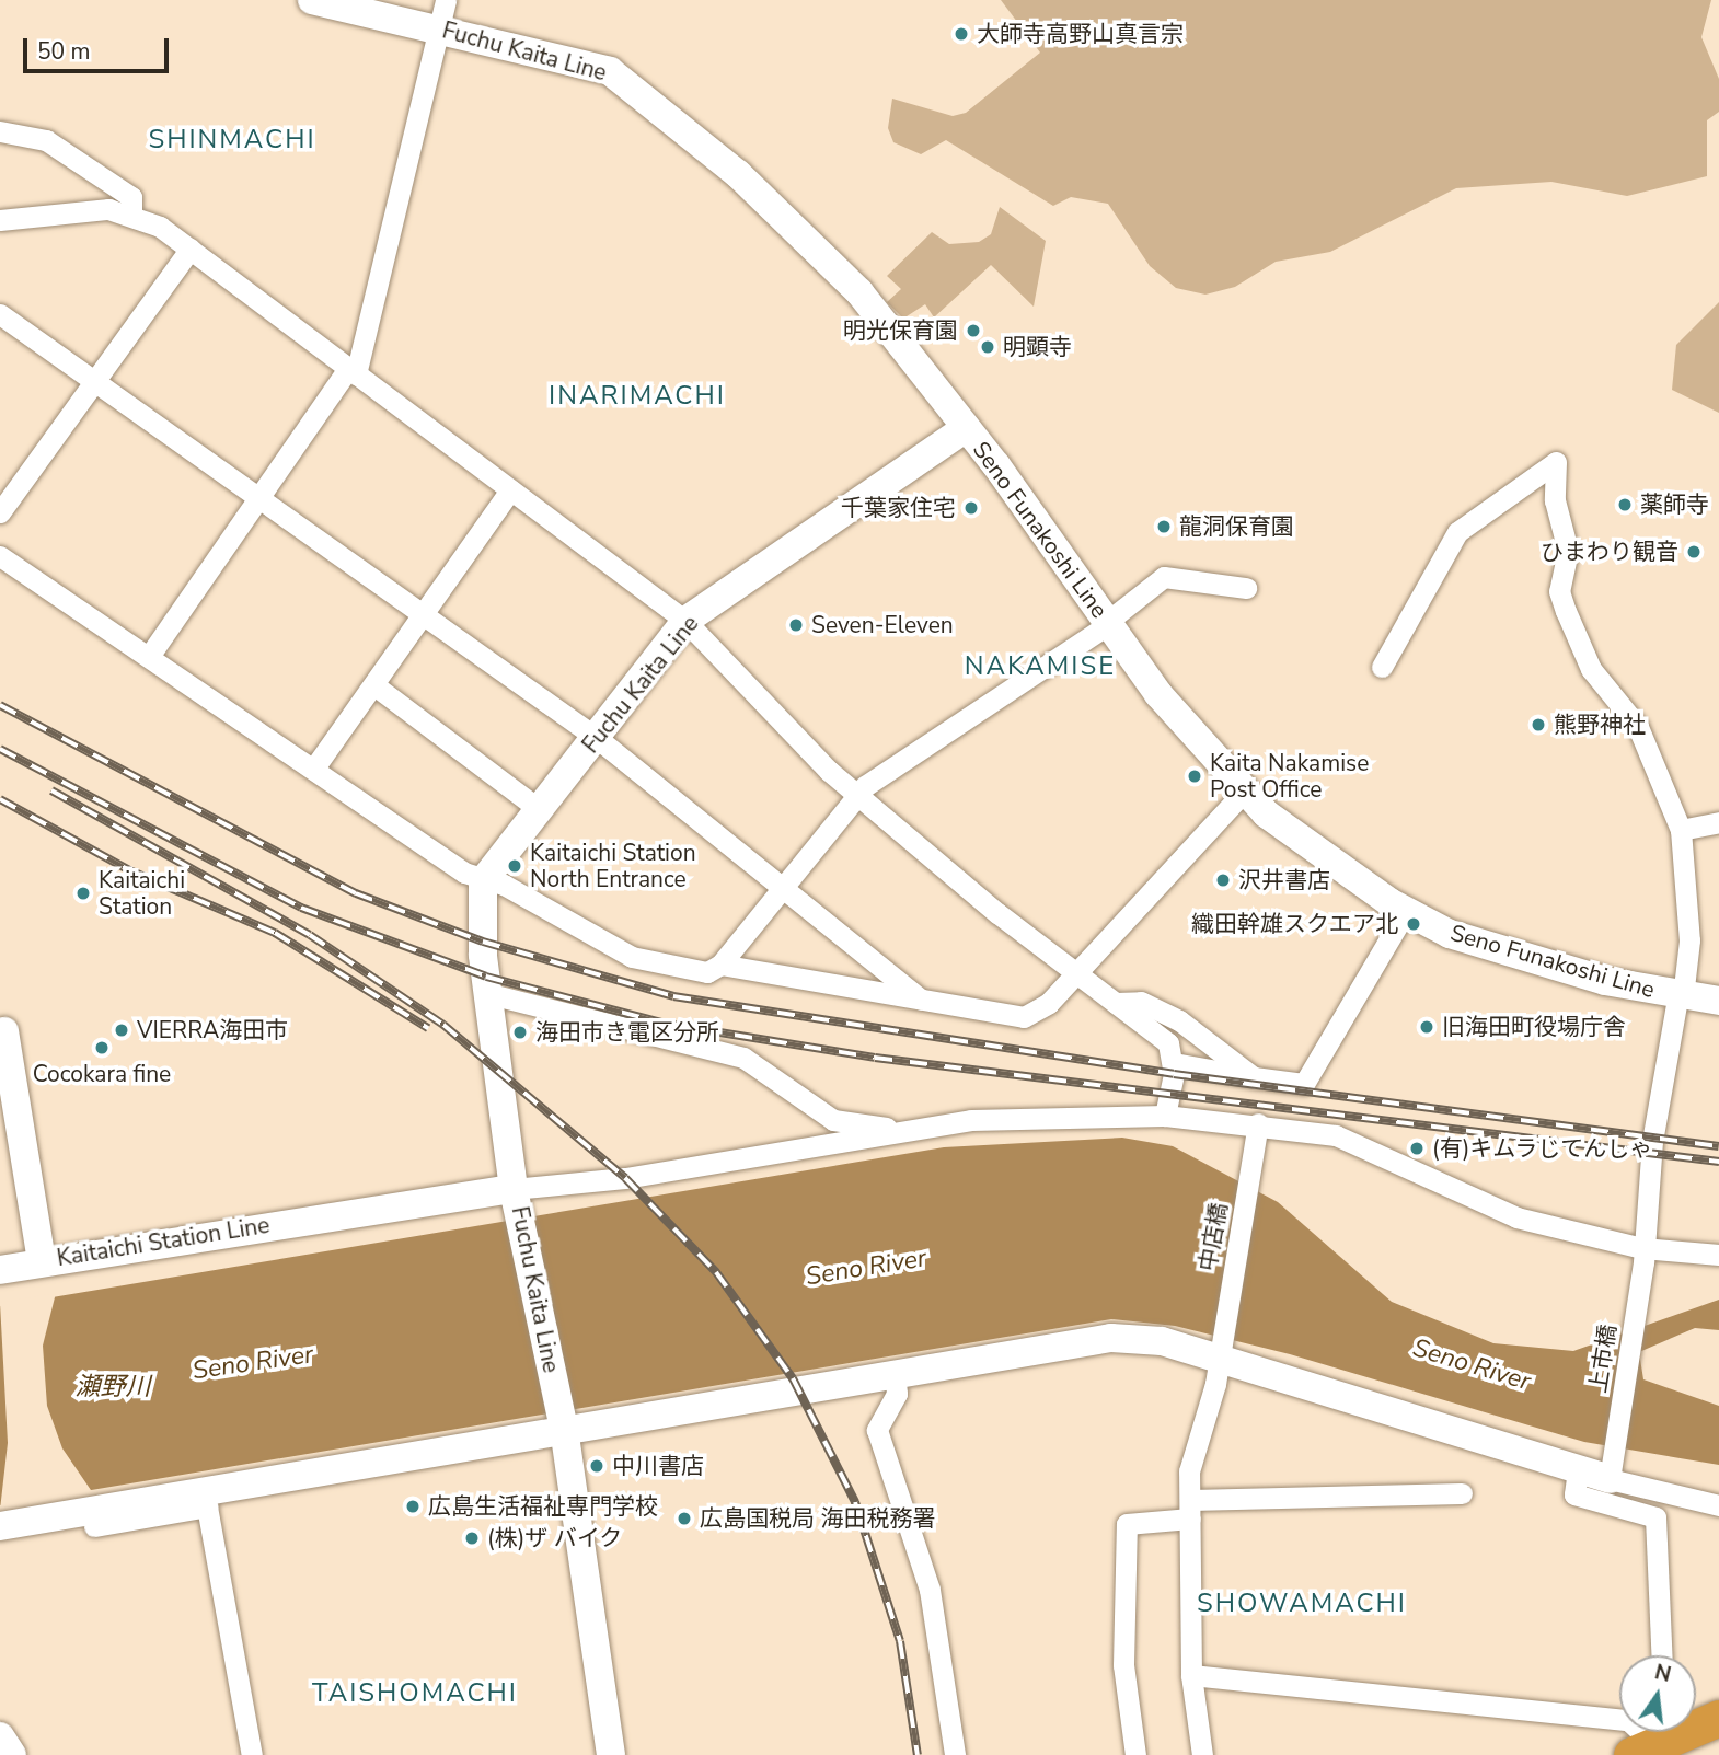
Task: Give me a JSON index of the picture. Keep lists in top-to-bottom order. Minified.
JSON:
{"streets":{"main road":["Fuchu Kaita Line","Seno Funakoshi Line","Kaitaichi Station Line"],"street":["中店橋","上市橋"]},"crossings":[["Fuchu Kaita Line","Seno Funakoshi Line"],["Fuchu Kaita Line","Kaitaichi Station Line"],["Seno Funakoshi Line","上市橋"]],"districts":["SHINMACHI","INARIMACHI","NAKAMISE","SHOWAMACHI","TAISHOMACHI"],"water":["Seno River","瀬野川"],"places":["大師寺高野山真言宗","明光保育園","明顕寺","薬師寺","千葉家住宅","龍洞保育園","ひまわり観音","Seven-Eleven","熊野神社","Kaita Nakamise Post Office","Kaitaichi Station North Entrance","沢井書店","Kaitaichi Station","織田幹雄スクエア北","旧海田町役場庁舎","VIERRA海田市","海田市き電区分所","Cocokara fine","(有)キムラじてんしゃ","中川書店","広島生活福祉専門学校","広島国税局 海田税務署","(株)ザ バイク"],"scale_bar":"50 m","north":"top"}
